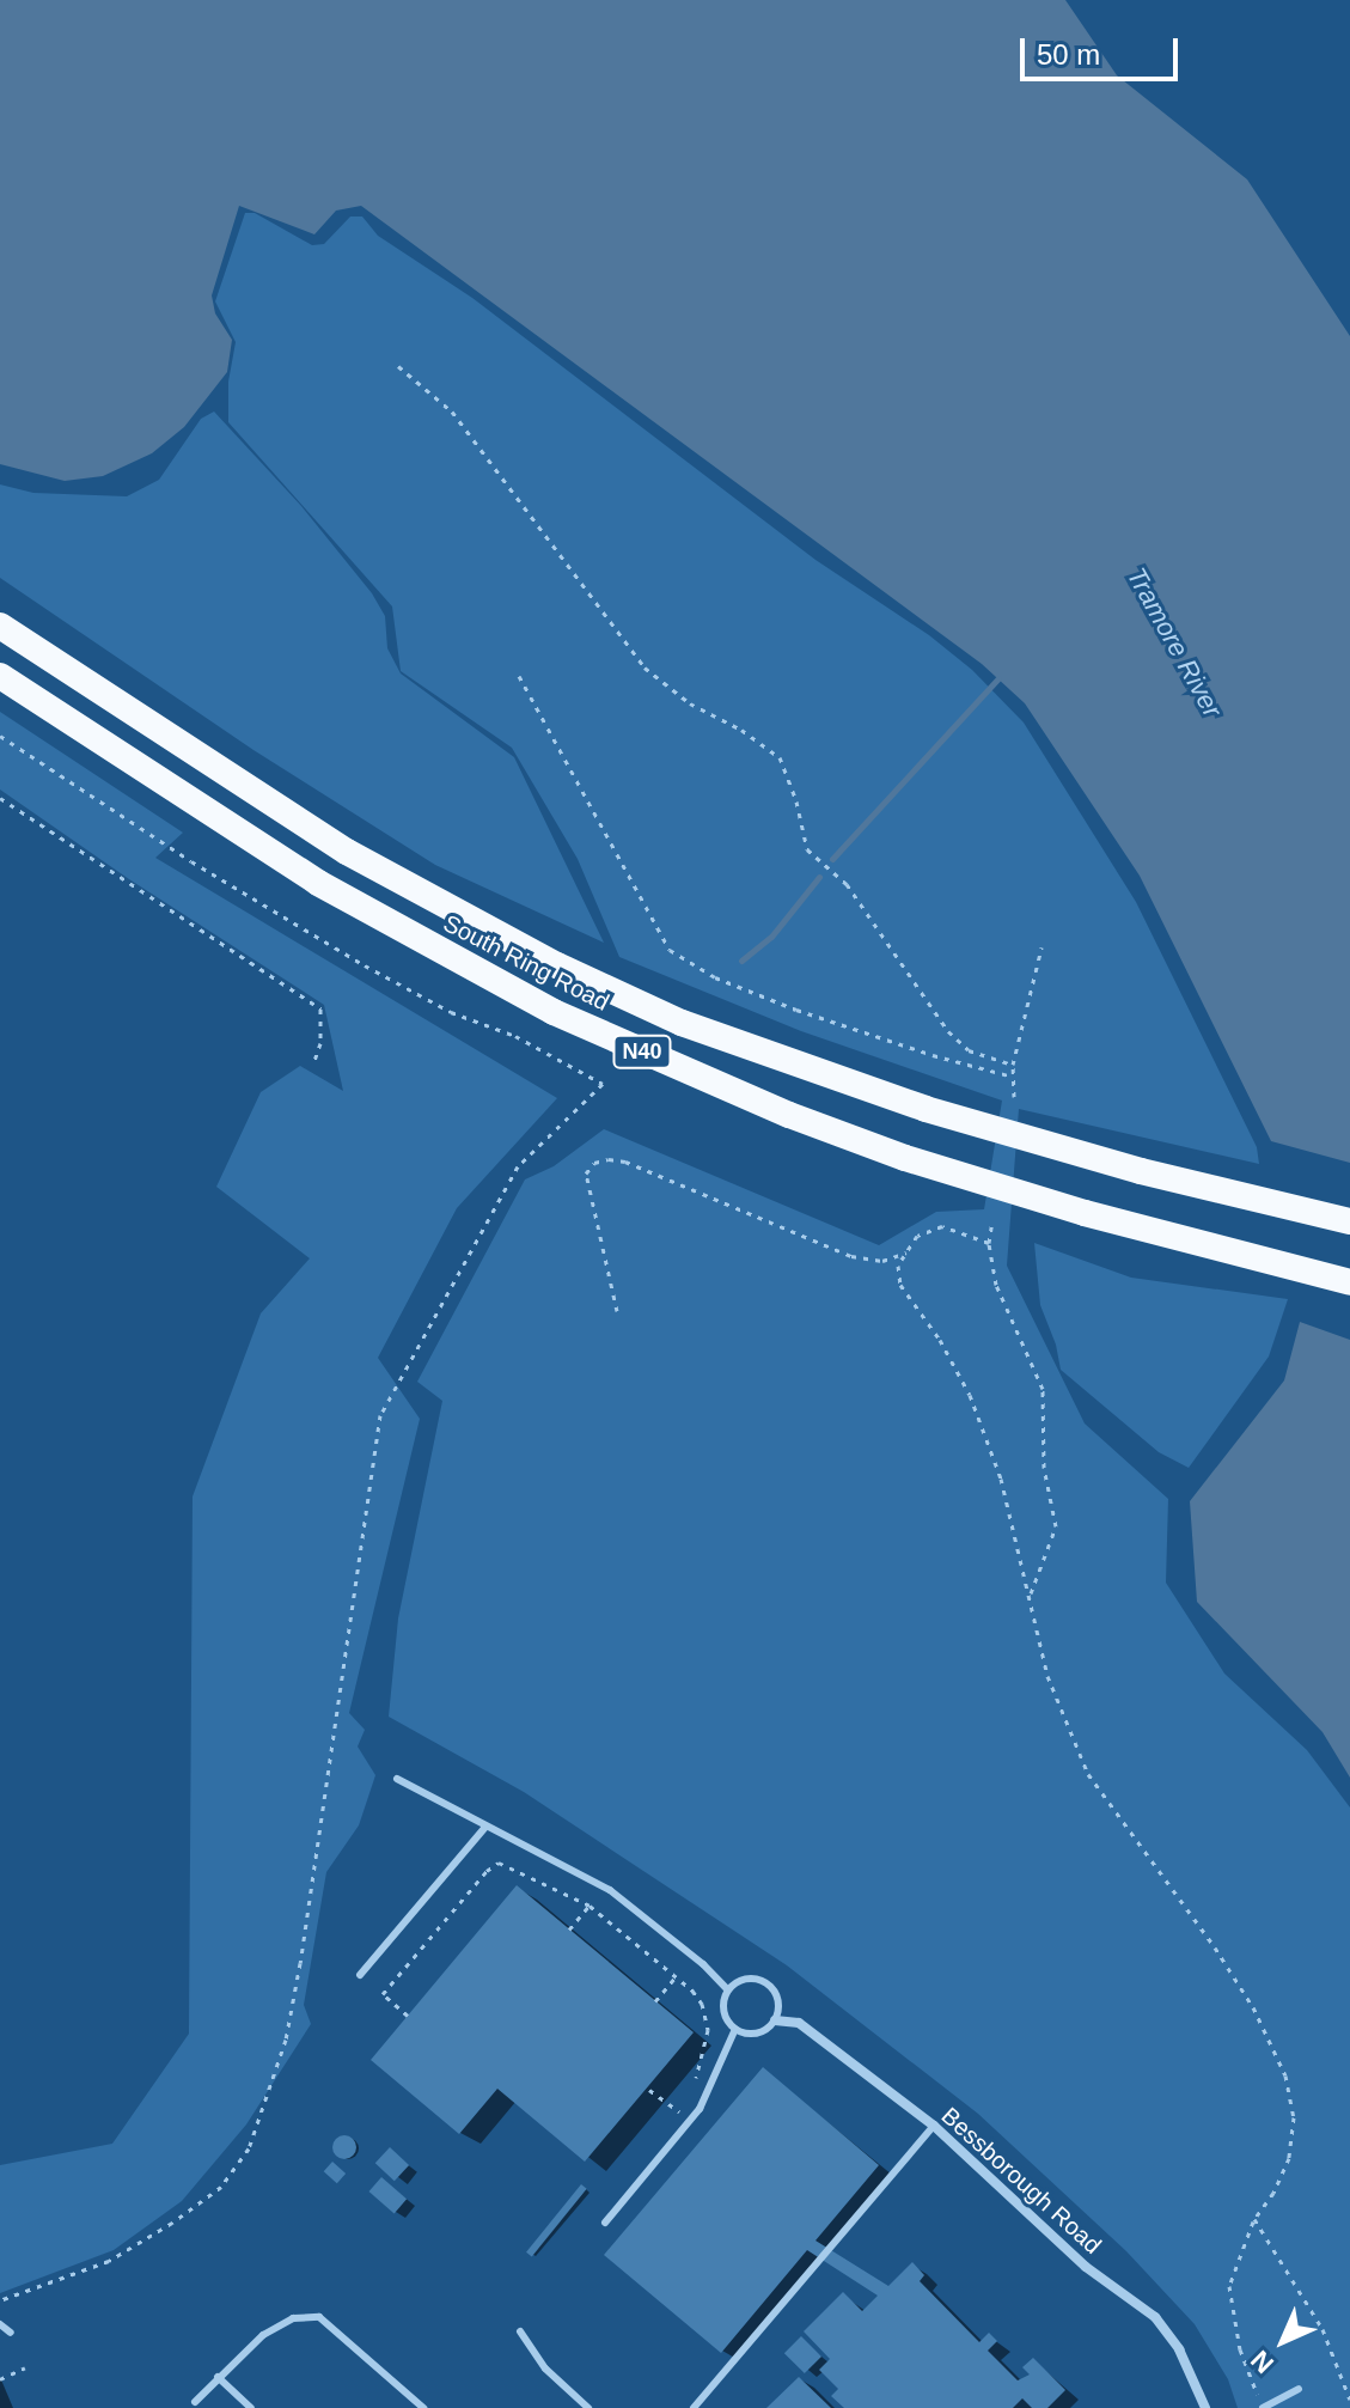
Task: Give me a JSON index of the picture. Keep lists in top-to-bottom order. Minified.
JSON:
{"streets":{"highway":["South Ring Road","N40"],"street":["Bessborough Road"]},"water":["Tramore River"],"scale_bar":"50 m","north":"bottom left"}
